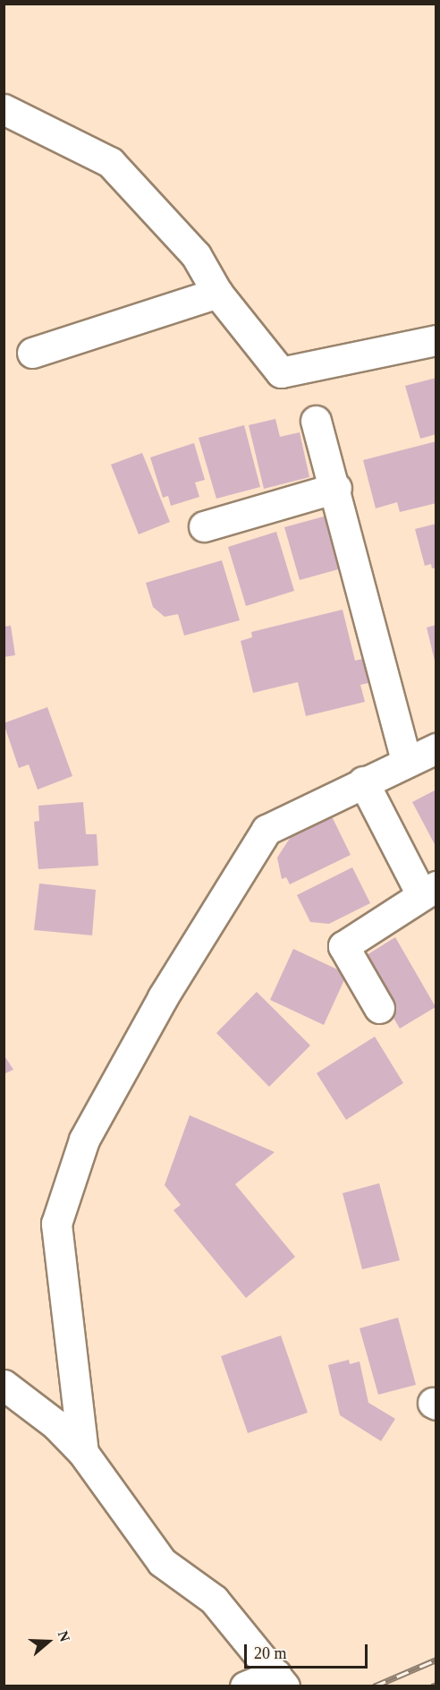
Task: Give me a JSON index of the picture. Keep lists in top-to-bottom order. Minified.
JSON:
{"scale_bar":"20 m","north":"right"}
